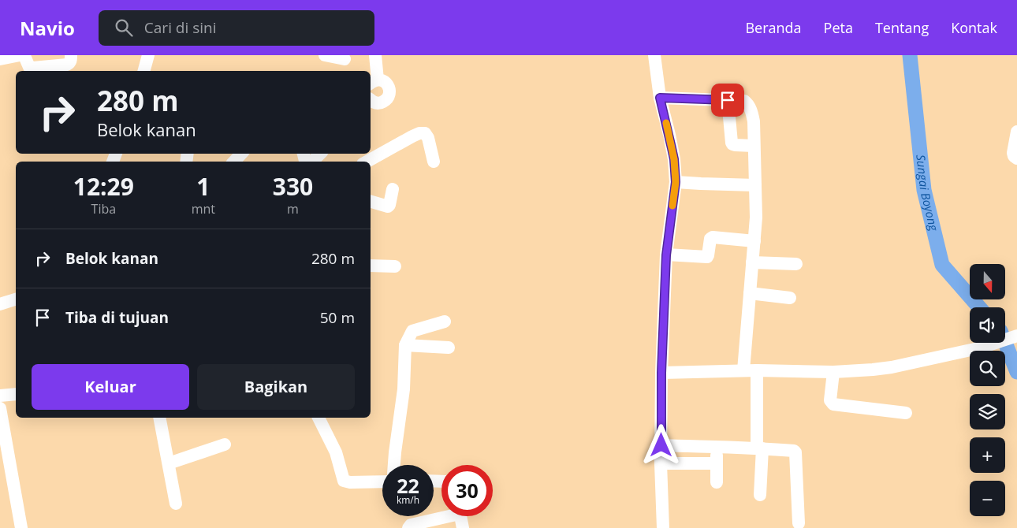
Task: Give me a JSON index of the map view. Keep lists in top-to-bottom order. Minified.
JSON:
{"water":["Sungai Boyong"],"north":"bottom","page":{"header":"Navio","search":"Cari di sini","nav":["Beranda","Peta","Tentang","Kontak"],"turn":["280 m","Belok kanan"],"eta":["12:29","Tiba","1","mnt","330","m"],"list":[{"name":"Belok kanan","value":"280 m"},{"name":"Tiba di tujuan","value":"50 m"}],"map_buttons":["+","−"],"buttons":["Keluar","Bagikan"],"speed":"22 km/h","limit":"30"}}
